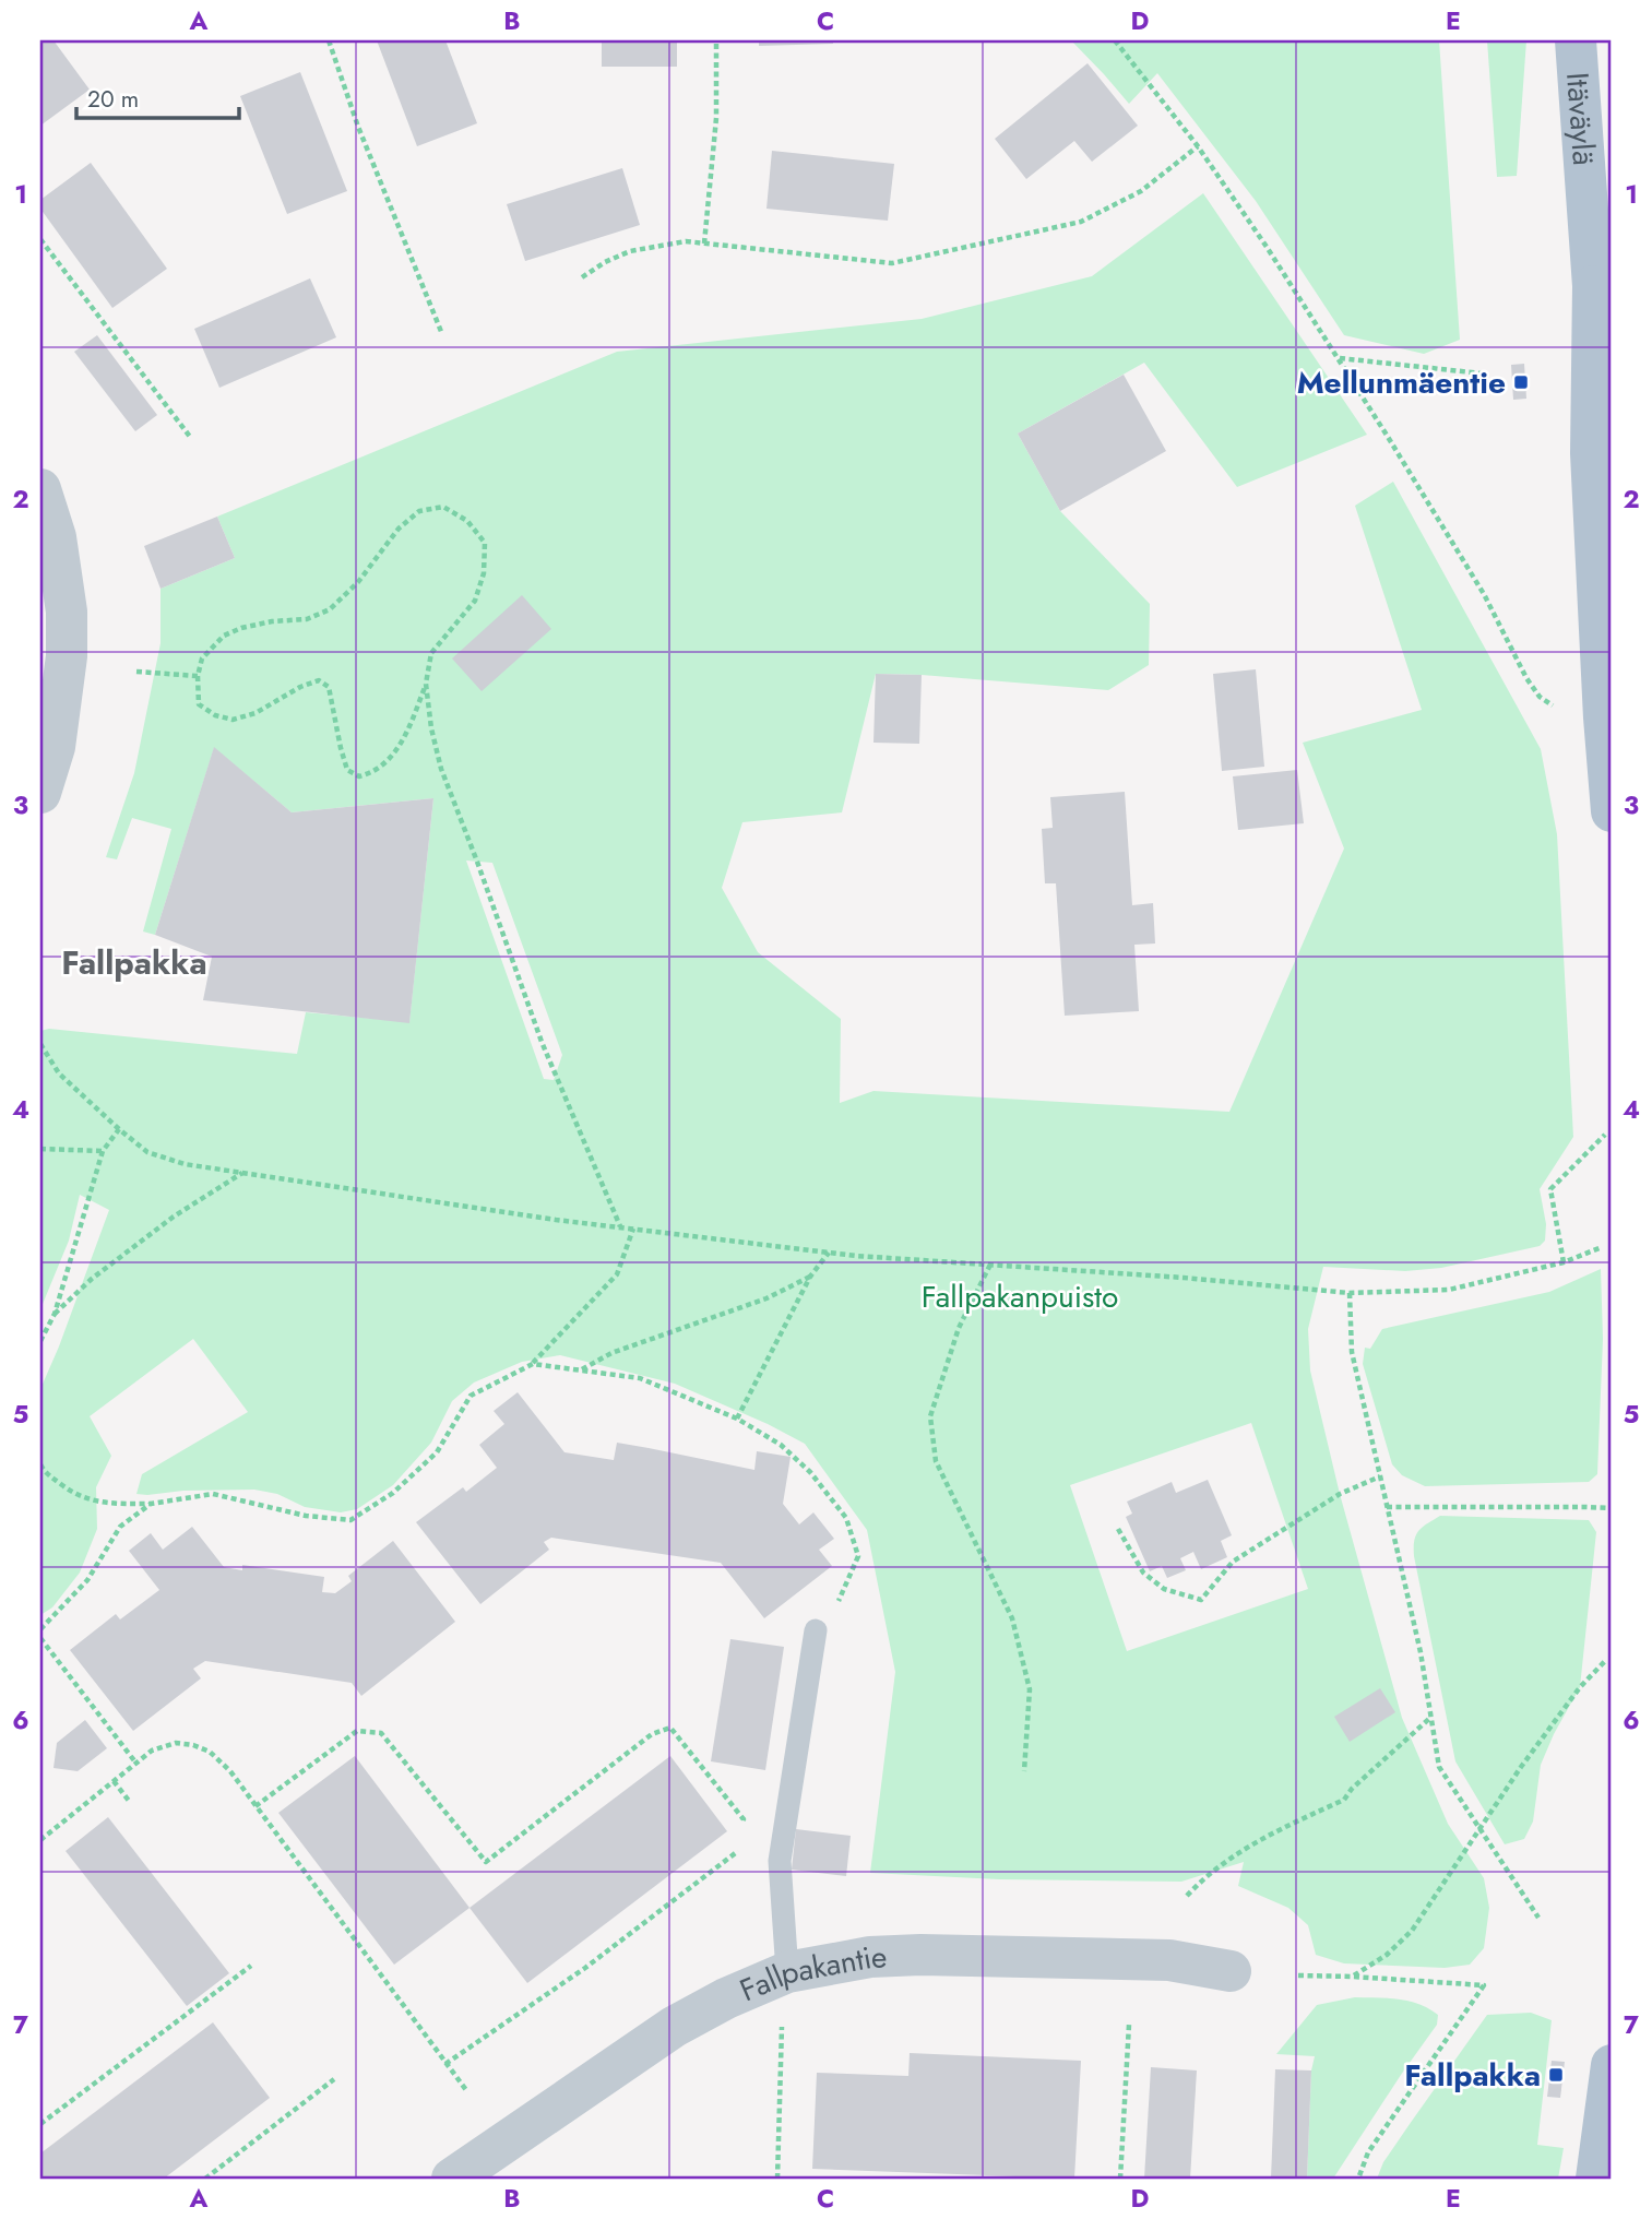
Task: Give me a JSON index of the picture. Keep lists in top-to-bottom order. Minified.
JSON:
{"streets":{"main road":["Itäväylä"],"street":["Fallpakantie"]},"districts":["Fallpakka"],"parks":["Fallpakanpuisto"],"places":{"transit":["Mellunmäentie","Fallpakka"]},"scale_bar":"20 m","grid":{"columns":["A","B","C","D","E"],"rows":["1","2","3","4","5","6","7"]}}
